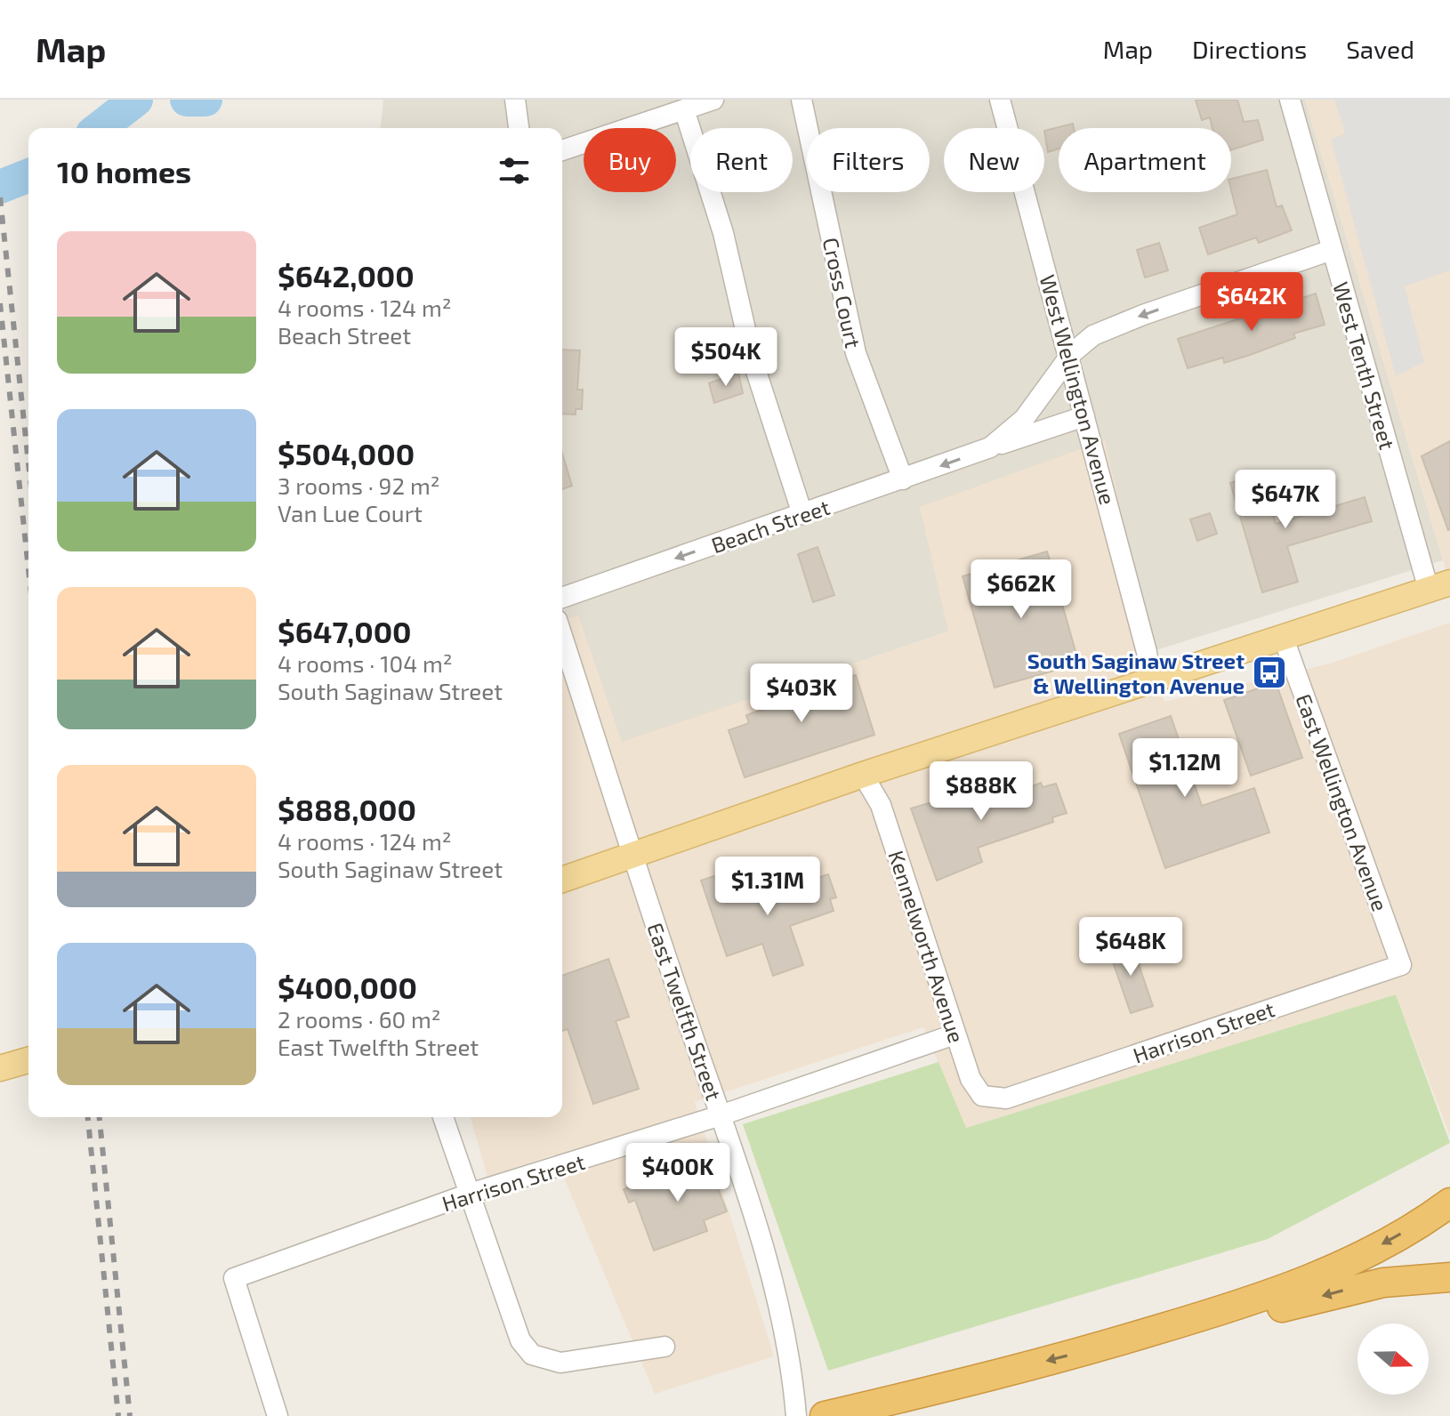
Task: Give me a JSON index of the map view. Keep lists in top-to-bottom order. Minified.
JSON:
{"streets":{"street":["Cross Court","West Tenth Street","West Wellington Avenue","Beach Street","East Wellington Avenue","Kennelworth Avenue","East Twelfth Street","Harrison Street"]},"crossings":[["Cross Court","Beach Street"],["West Tenth Street","Beach Street"],["West Wellington Avenue","Beach Street"],["East Wellington Avenue","Harrison Street"],["Kennelworth Avenue","Harrison Street"],["East Twelfth Street","Harrison Street"]],"one_way":["Beach Street"],"places":{"bus stop":["South Saginaw Street & Wellington Avenue"]},"north":"right","page":{"header":"Map","nav":["Map","Directions","Saved"],"chip":["Buy","Rent","Filters","New","Apartment"],"heading":"10 homes","list":[{"name":"$642,000","note":"4 rooms · 124 m² · Beach Street"},{"name":"$504,000","note":"3 rooms · 92 m² · Van Lue Court"},{"name":"$647,000","note":"4 rooms · 104 m² · South Saginaw Street"},{"name":"$888,000","note":"4 rooms · 124 m² · South Saginaw Street"},{"name":"$400,000","note":"2 rooms · 60 m² · East Twelfth Street"}],"price":["$642K","$504K","$647K","$662K","$403K","$1.12M","$888K","$1.31M","$648K","$400K"]}}
